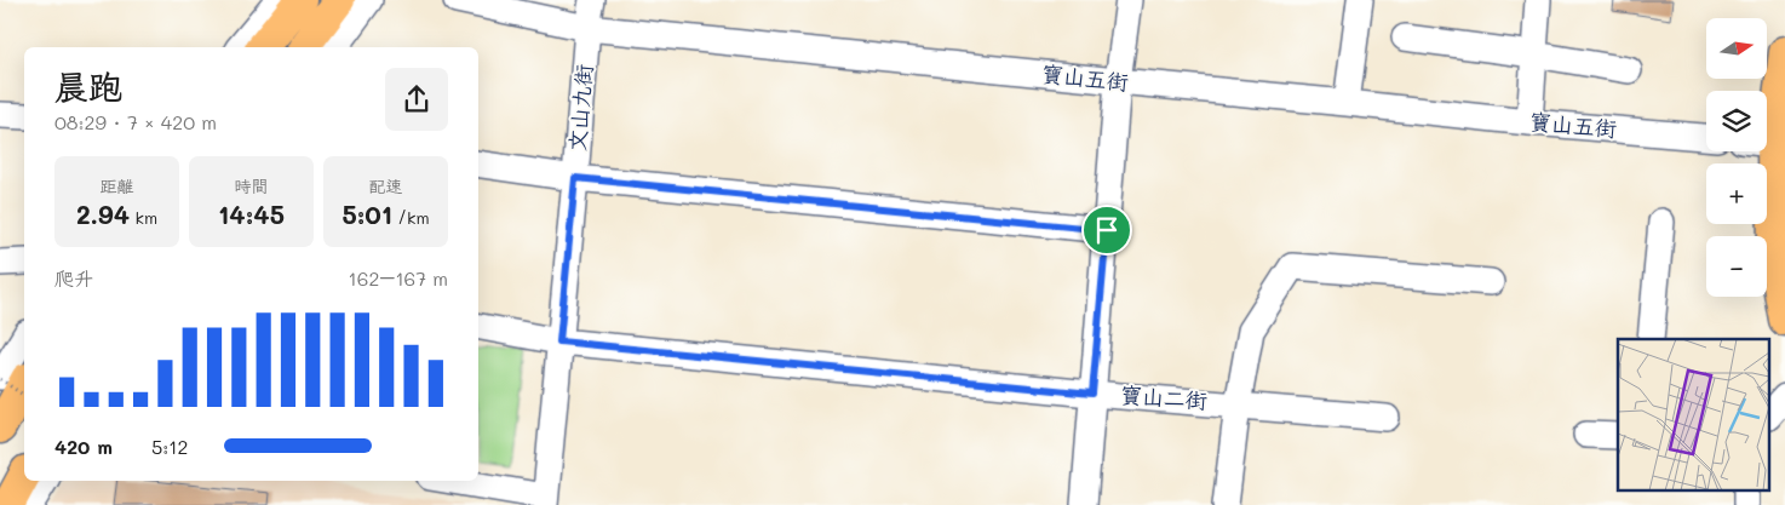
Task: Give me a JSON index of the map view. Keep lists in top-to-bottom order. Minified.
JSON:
{"streets":{"street":["寶山五街","文山九街","寶山二街"]},"crossings":[["寶山五街","文山九街"],["文山九街","寶山二街"]],"north":"right","page":{"map_buttons":["+","−"],"heading":["晨跑","08:29 · 7 × 420 m"],"stats":[["距離","2.94 km"],["時間","14:45"],["配速","5:01 /km"]],"chart":["爬升","162–167 m"],"list":[{"name":"420 m","note":"5:12"}]}}
